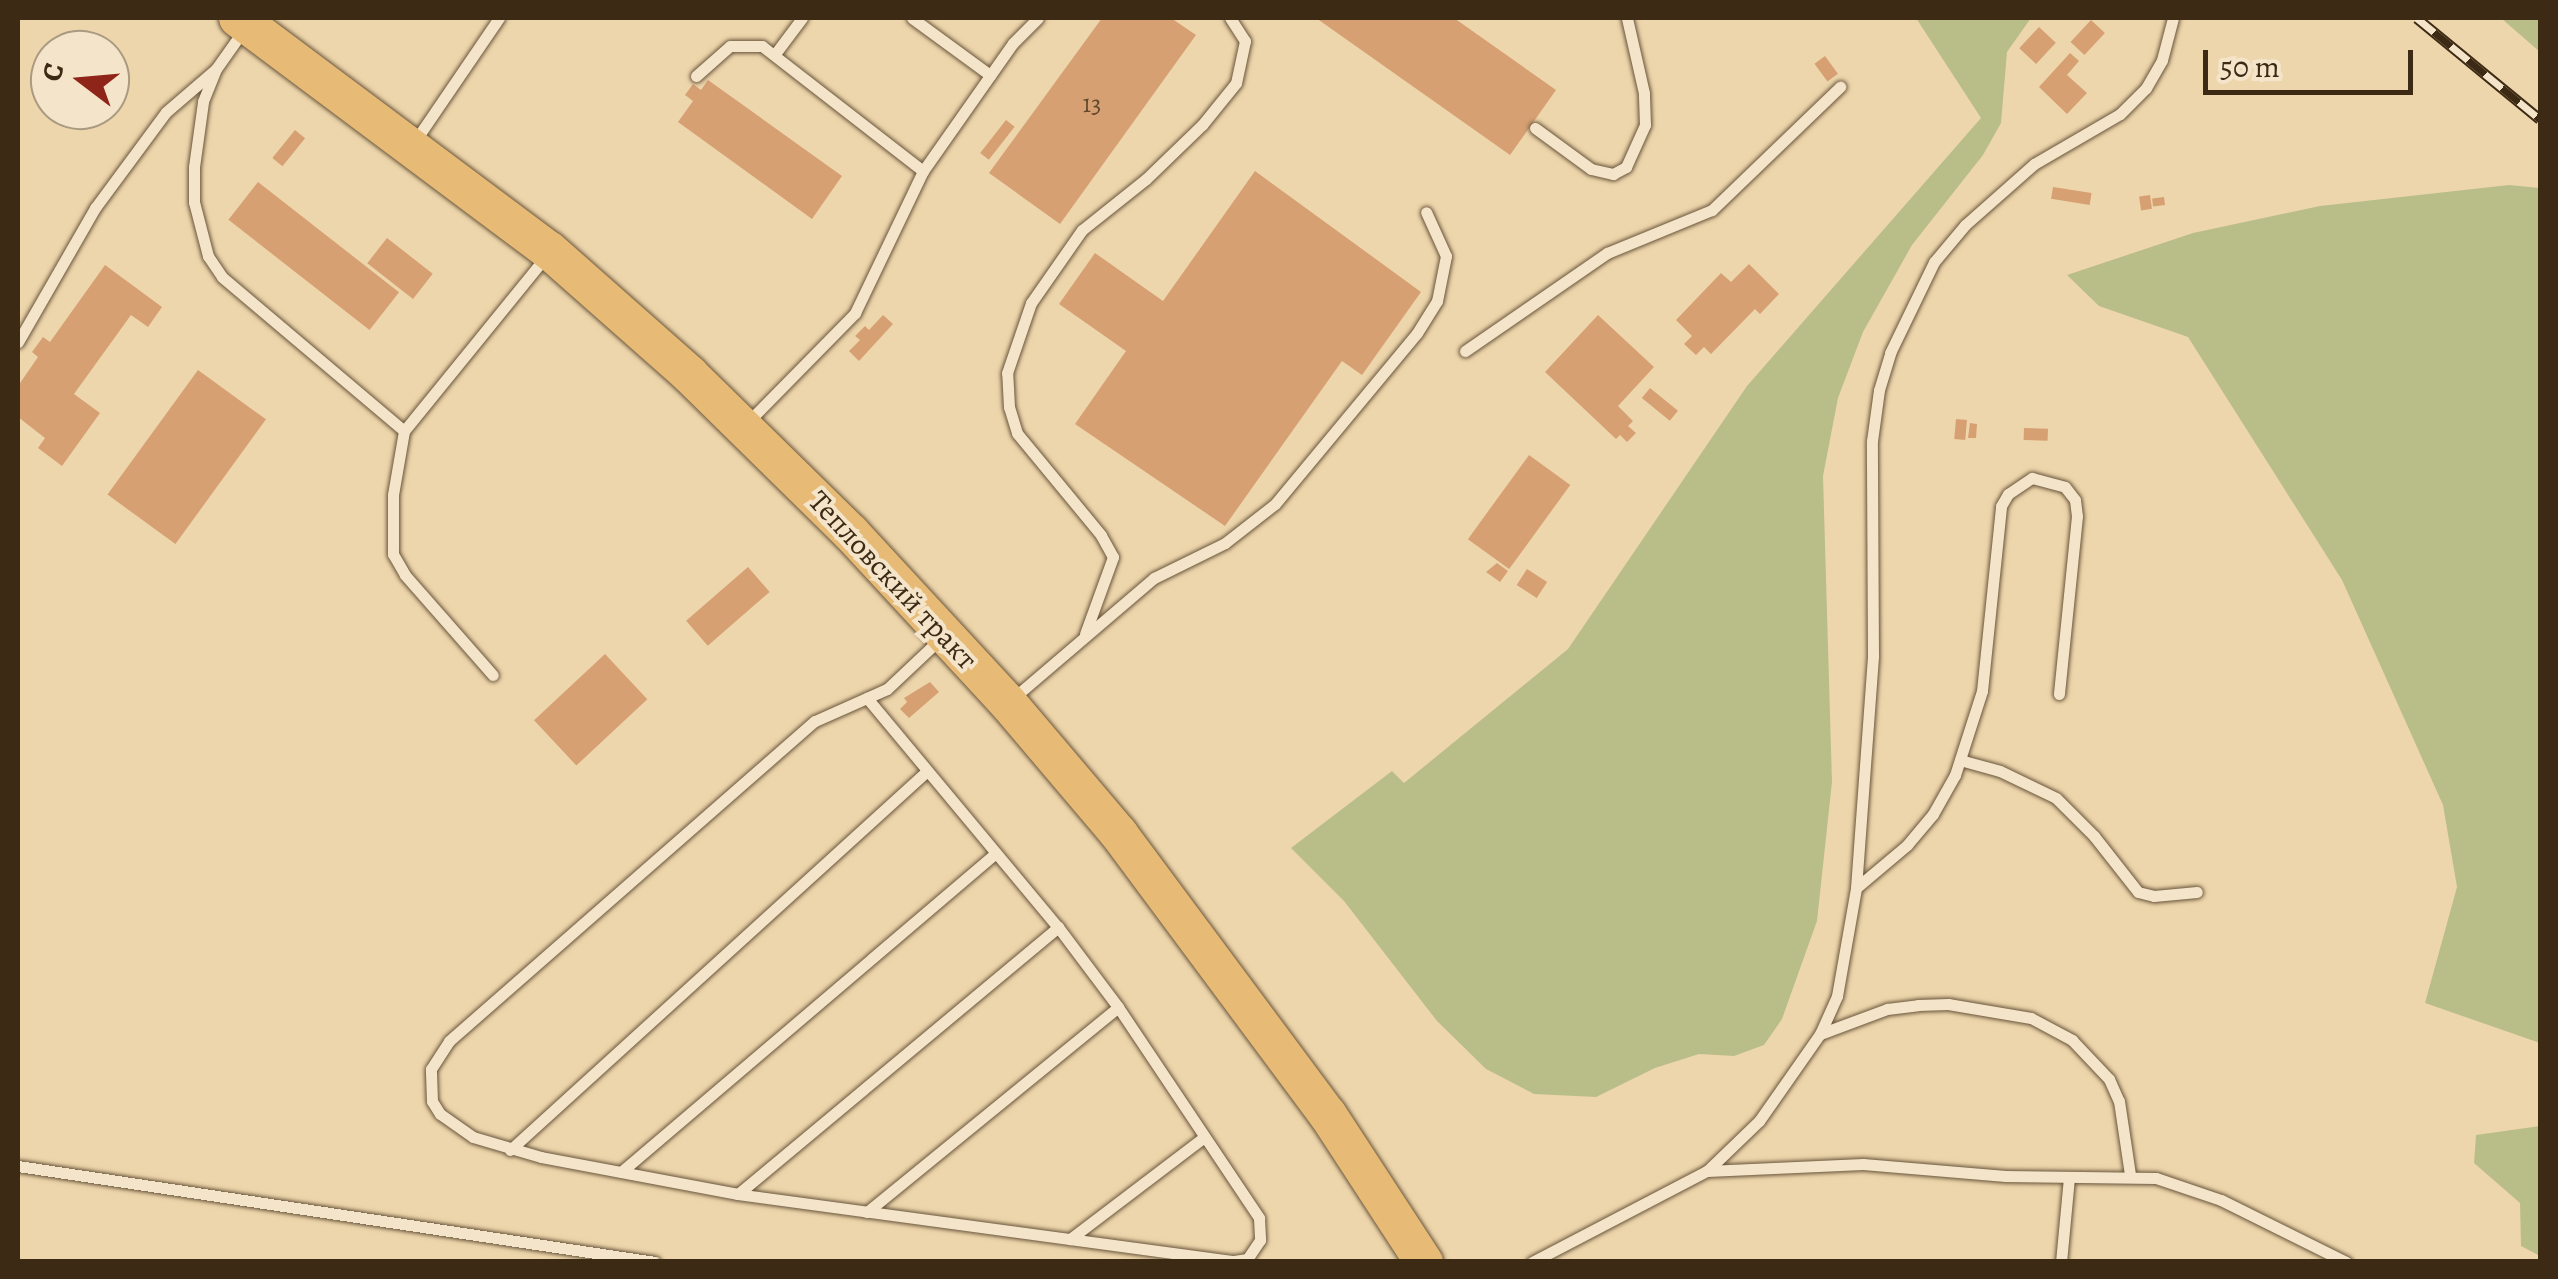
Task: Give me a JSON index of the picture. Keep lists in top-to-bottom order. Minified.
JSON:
{"streets":{"main road":["Тепловский тракт"]},"house_numbers":["13"],"scale_bar":"50 m","north":"left"}
